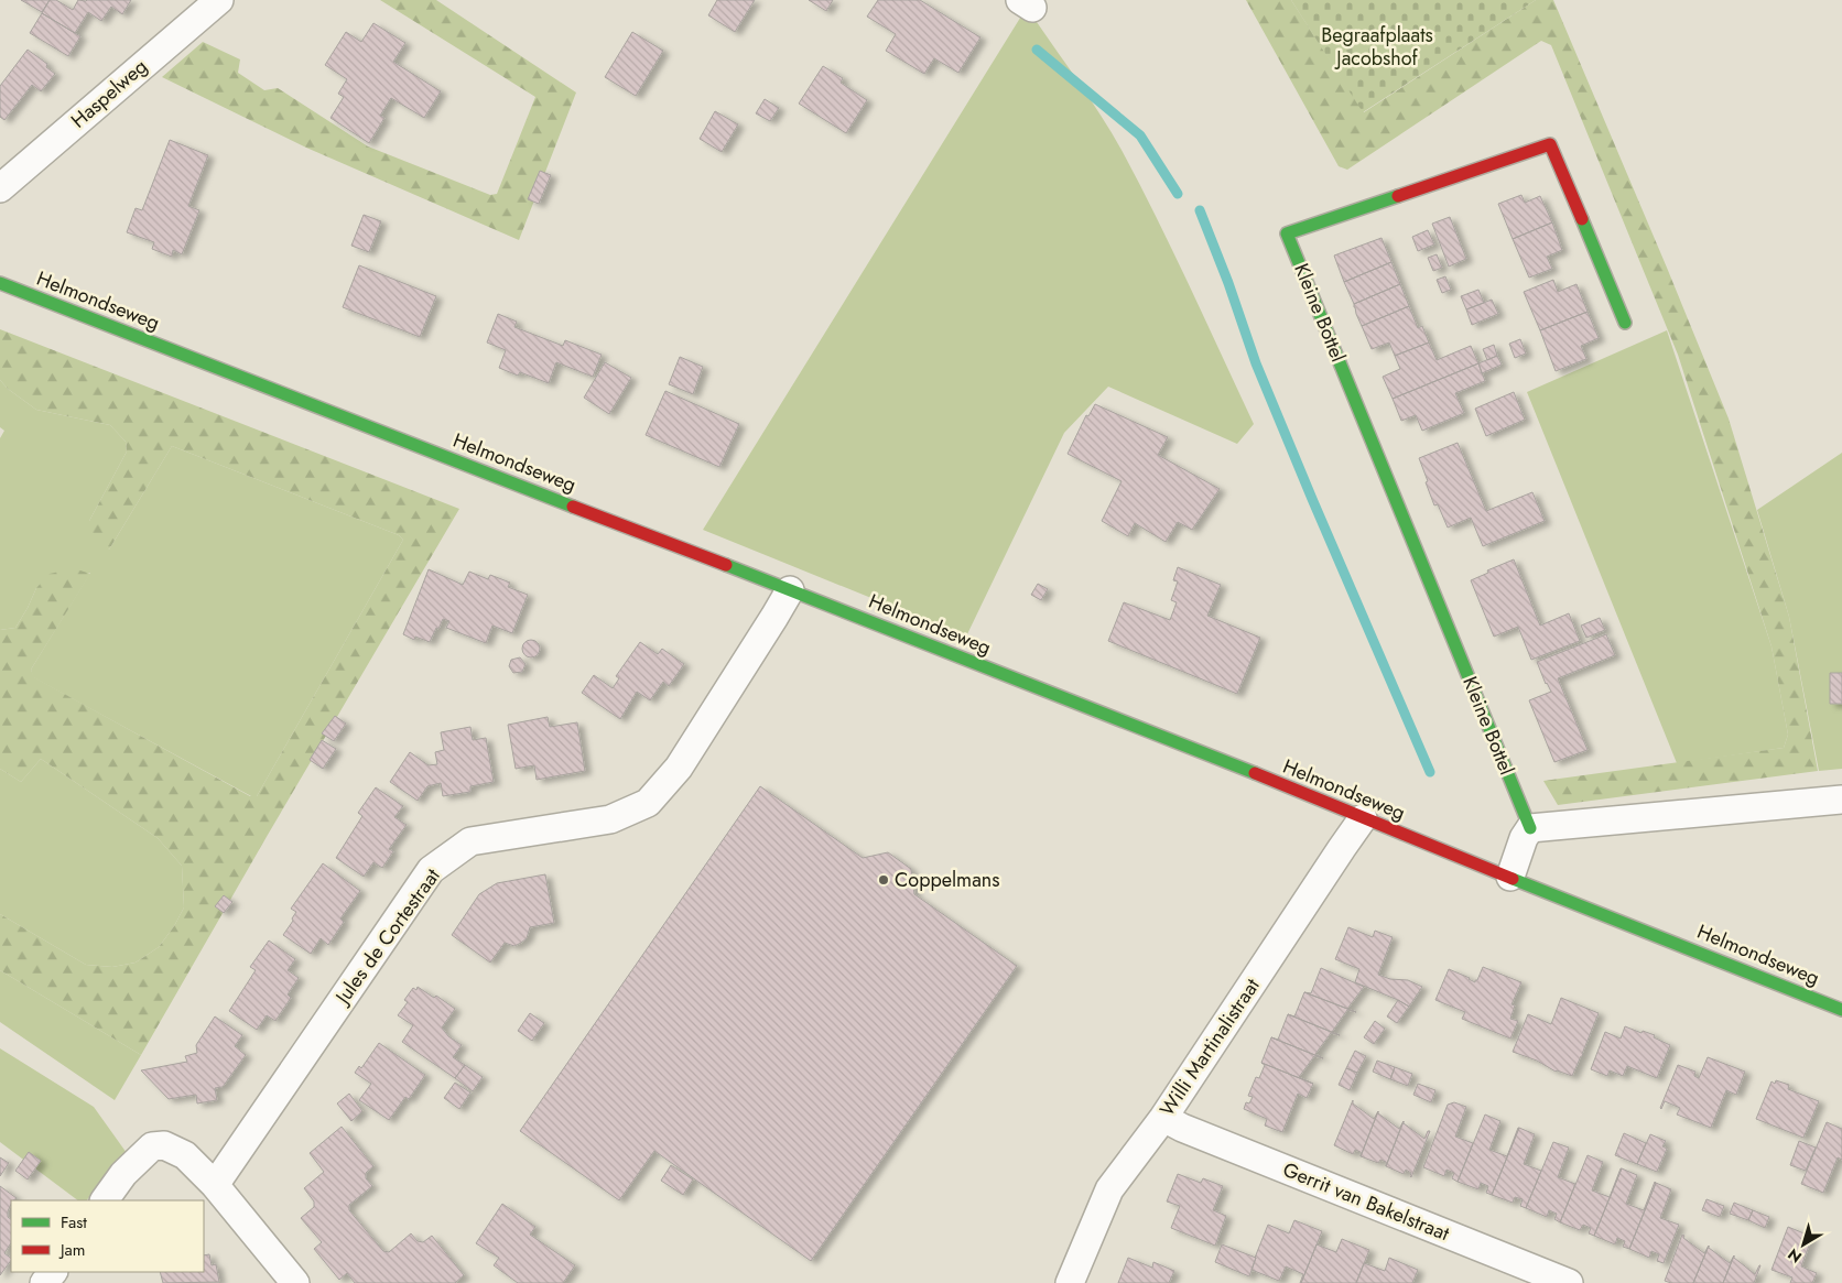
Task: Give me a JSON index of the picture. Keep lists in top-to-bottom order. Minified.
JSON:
{"streets":{"street":["Haspelweg","Helmondseweg","Kleine Bottel","Jules de Cortestraat","Willi Martinalistraat","Gerrit van Bakelstraat"]},"crossings":[["Helmondseweg","Jules de Cortestraat"],["Helmondseweg","Willi Martinalistraat"],["Willi Martinalistraat","Gerrit van Bakelstraat"]],"parks":["Begraafplaats Jacobshof"],"places":["Coppelmans"],"legend":["Fast","Jam"],"north":"bottom left"}
